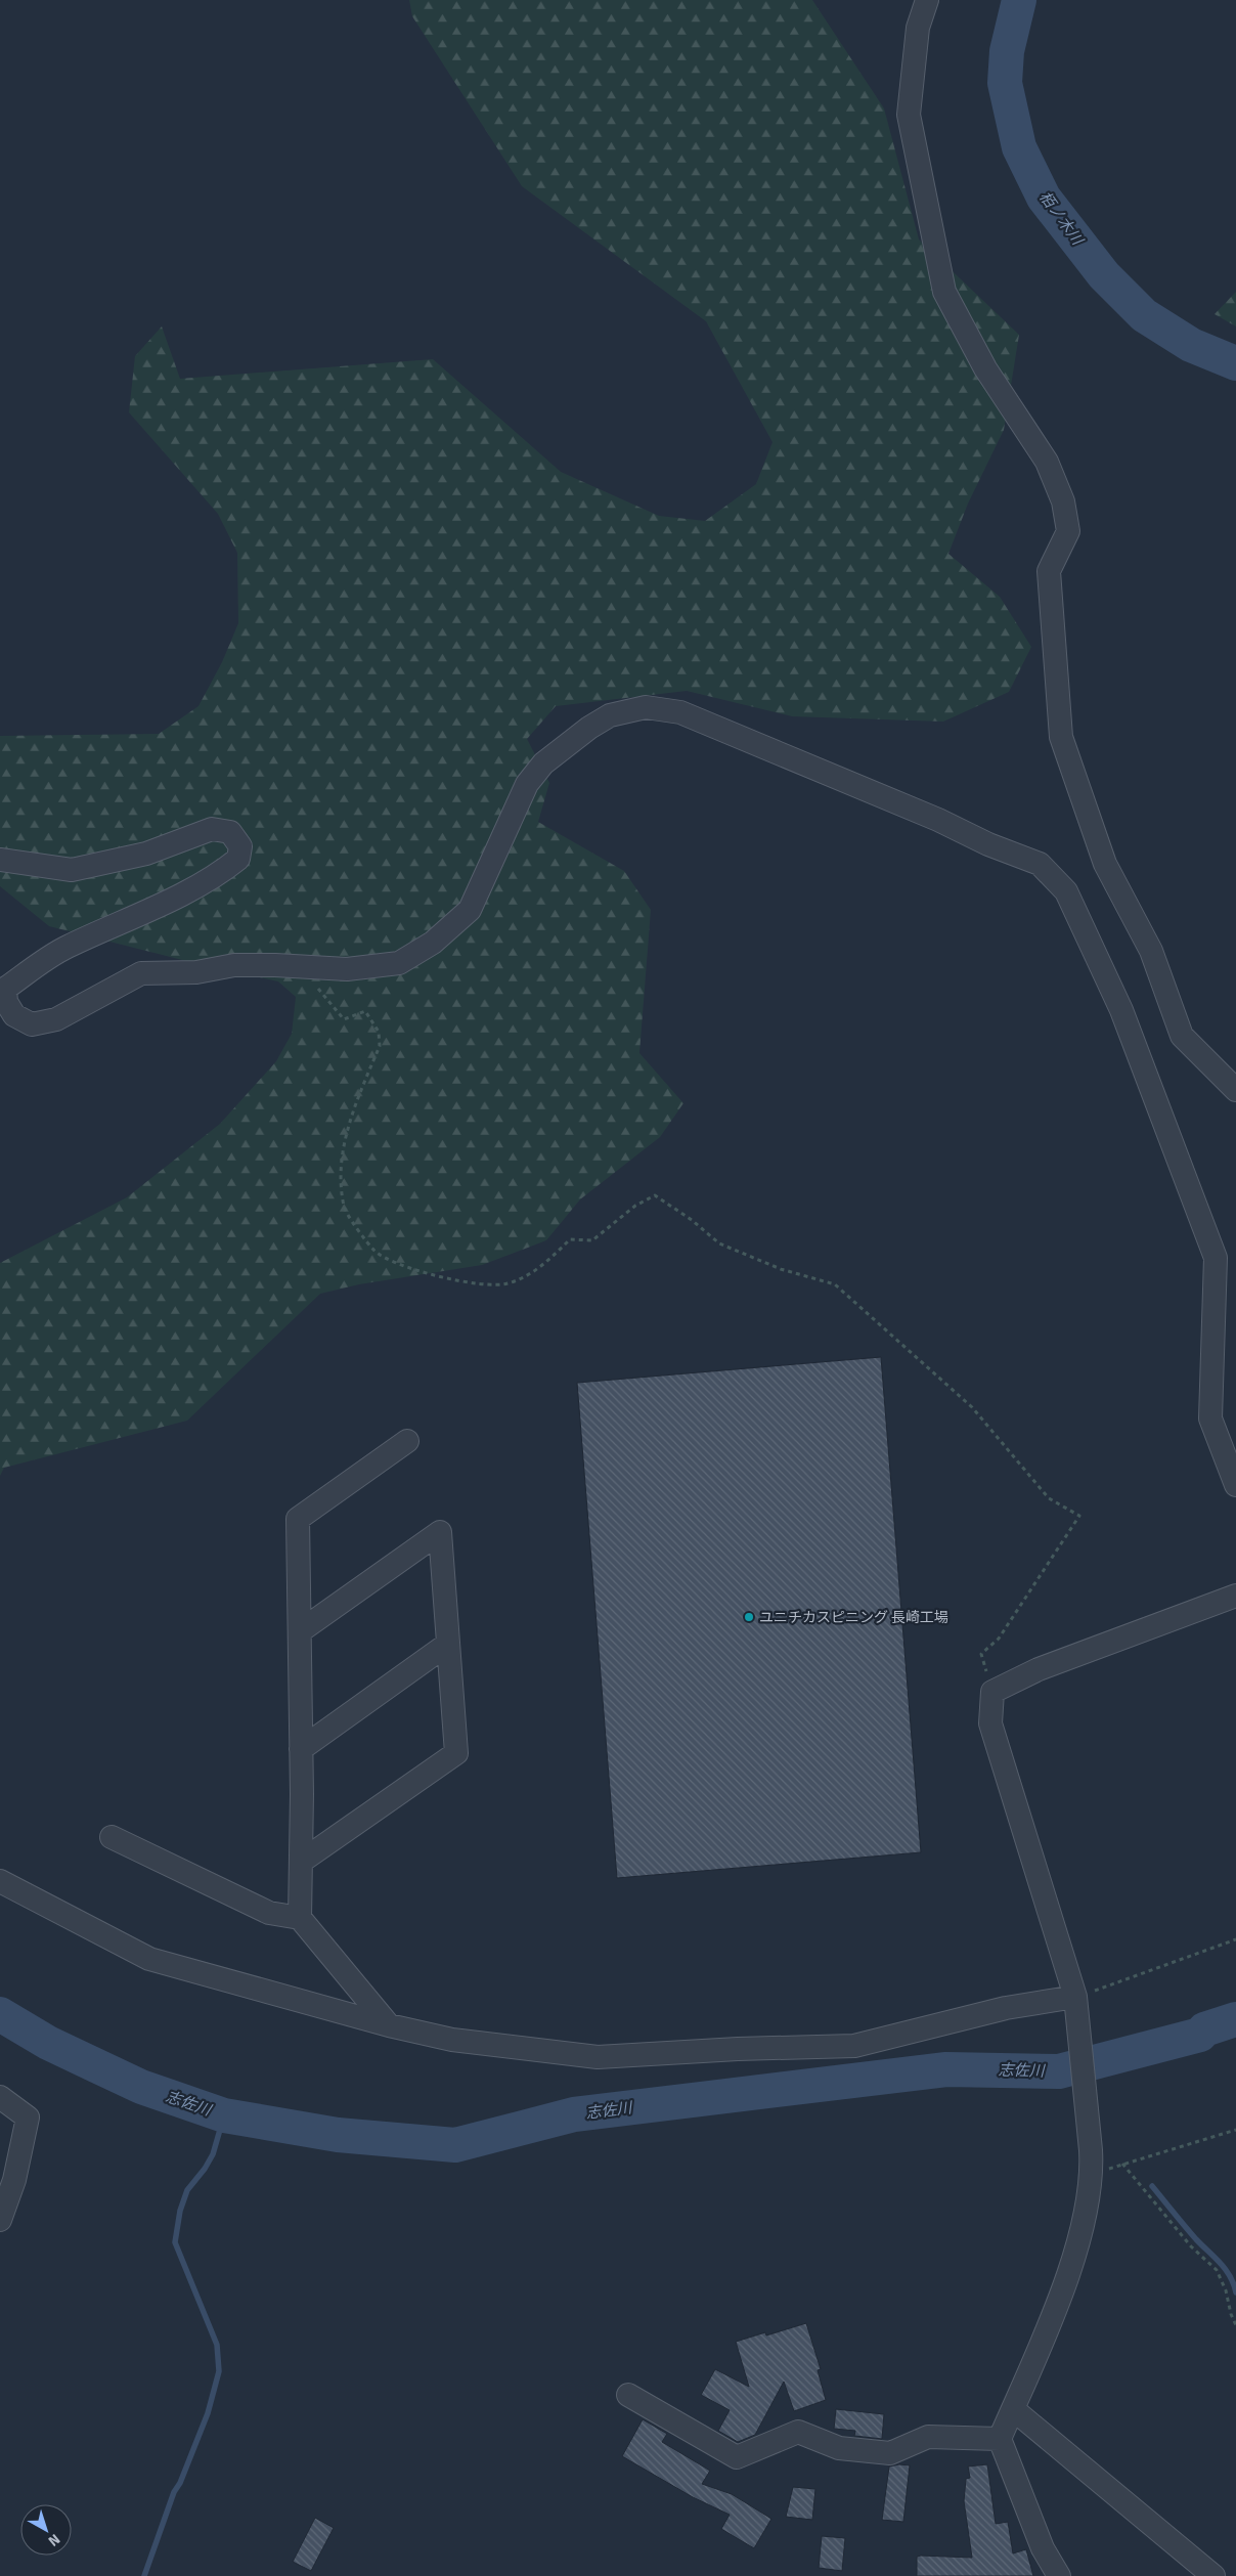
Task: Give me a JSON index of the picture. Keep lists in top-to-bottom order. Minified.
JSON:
{"water":["栢ノ木川","志佐川"],"places":["ユニチカスピニング 長崎工場"],"north":"bottom right"}
